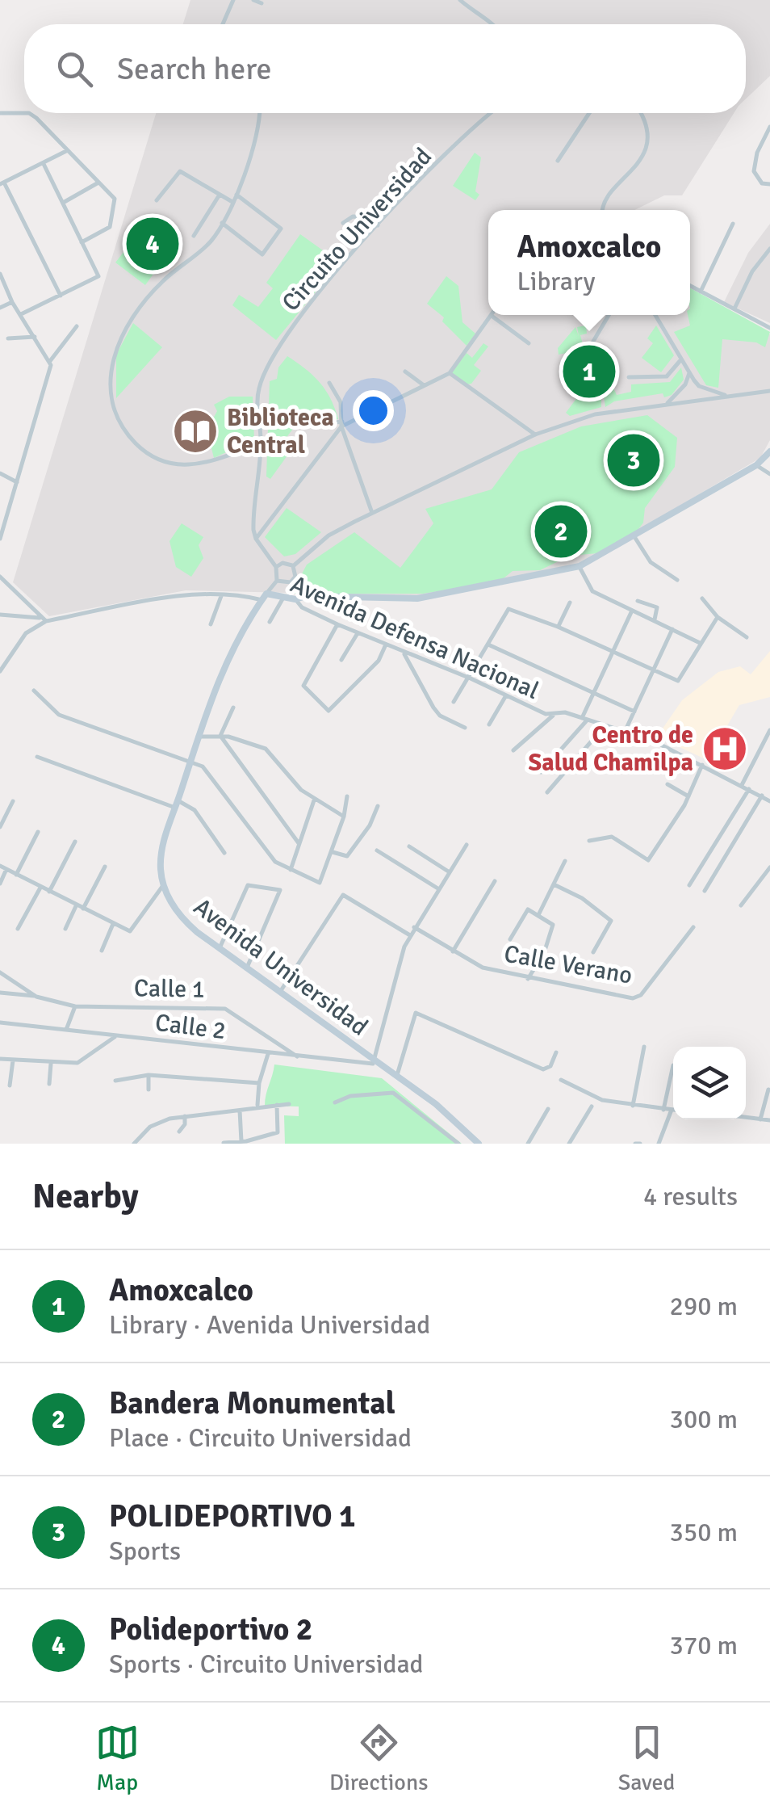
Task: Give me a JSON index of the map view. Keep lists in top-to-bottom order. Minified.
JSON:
{"streets":{"street":["Circuito Universidad","Avenida Defensa Nacional","Calle Verano","Avenida Universidad","Calle 1","Calle 2"]},"crossings":[["Avenida Defensa Nacional","Avenida Universidad"],["Avenida Universidad","Calle 2"],["Calle 1","Calle 2"]],"places":{"library":["Biblioteca Central"],"hospital":["Centro de Salud Chamilpa"]},"page":{"search":"Search here","popup":["Amoxcalco","Library"],"pins":["4","1","3","2"],"heading":["Nearby","4 results"],"list":[{"mark":"1","name":"Amoxcalco","note":"Library · Avenida Universidad","value":"290 m"},{"mark":"2","name":"Bandera Monumental","note":"Place · Circuito Universidad","value":"300 m"},{"mark":"3","name":"POLIDEPORTIVO 1","note":"Sports","value":"350 m"},{"mark":"4","name":"Polideportivo 2","note":"Sports · Circuito Universidad","value":"370 m"}],"nav":["Map","Directions","Saved"]}}
